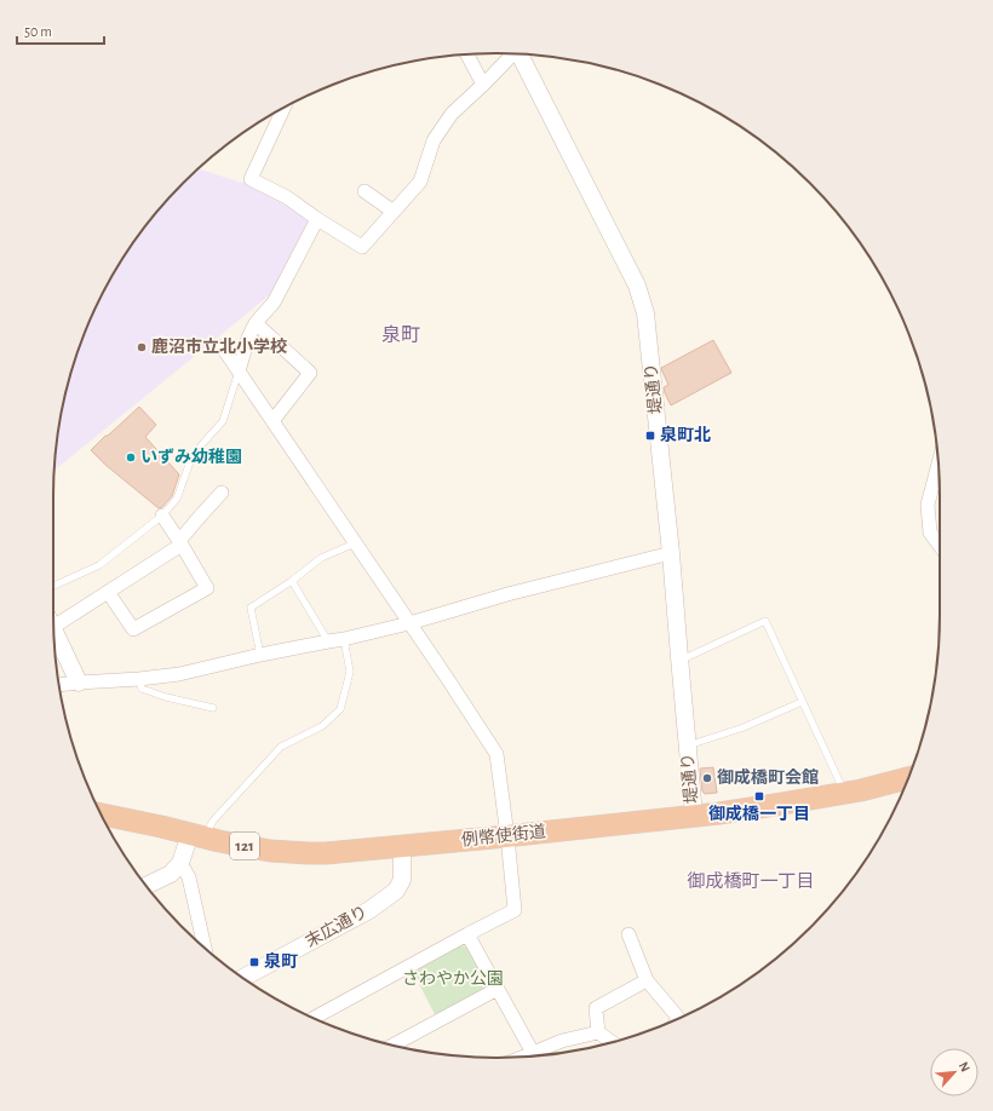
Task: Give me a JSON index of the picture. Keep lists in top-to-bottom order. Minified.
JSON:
{"streets":{"highway":["例幣使街道","121"],"street":["堤通り","末広通り"]},"crossings":[["堤通り","例幣使街道"],["例幣使街道","末広通り"]],"districts":["泉町","御成橋町一丁目"],"parks":["さわやか公園"],"places":{"other":["鹿沼市立北小学校","いずみ幼稚園","御成橋町会館"],"transit":["泉町北","御成橋一丁目","泉町"]},"scale_bar":"50 m","north":"top right"}
